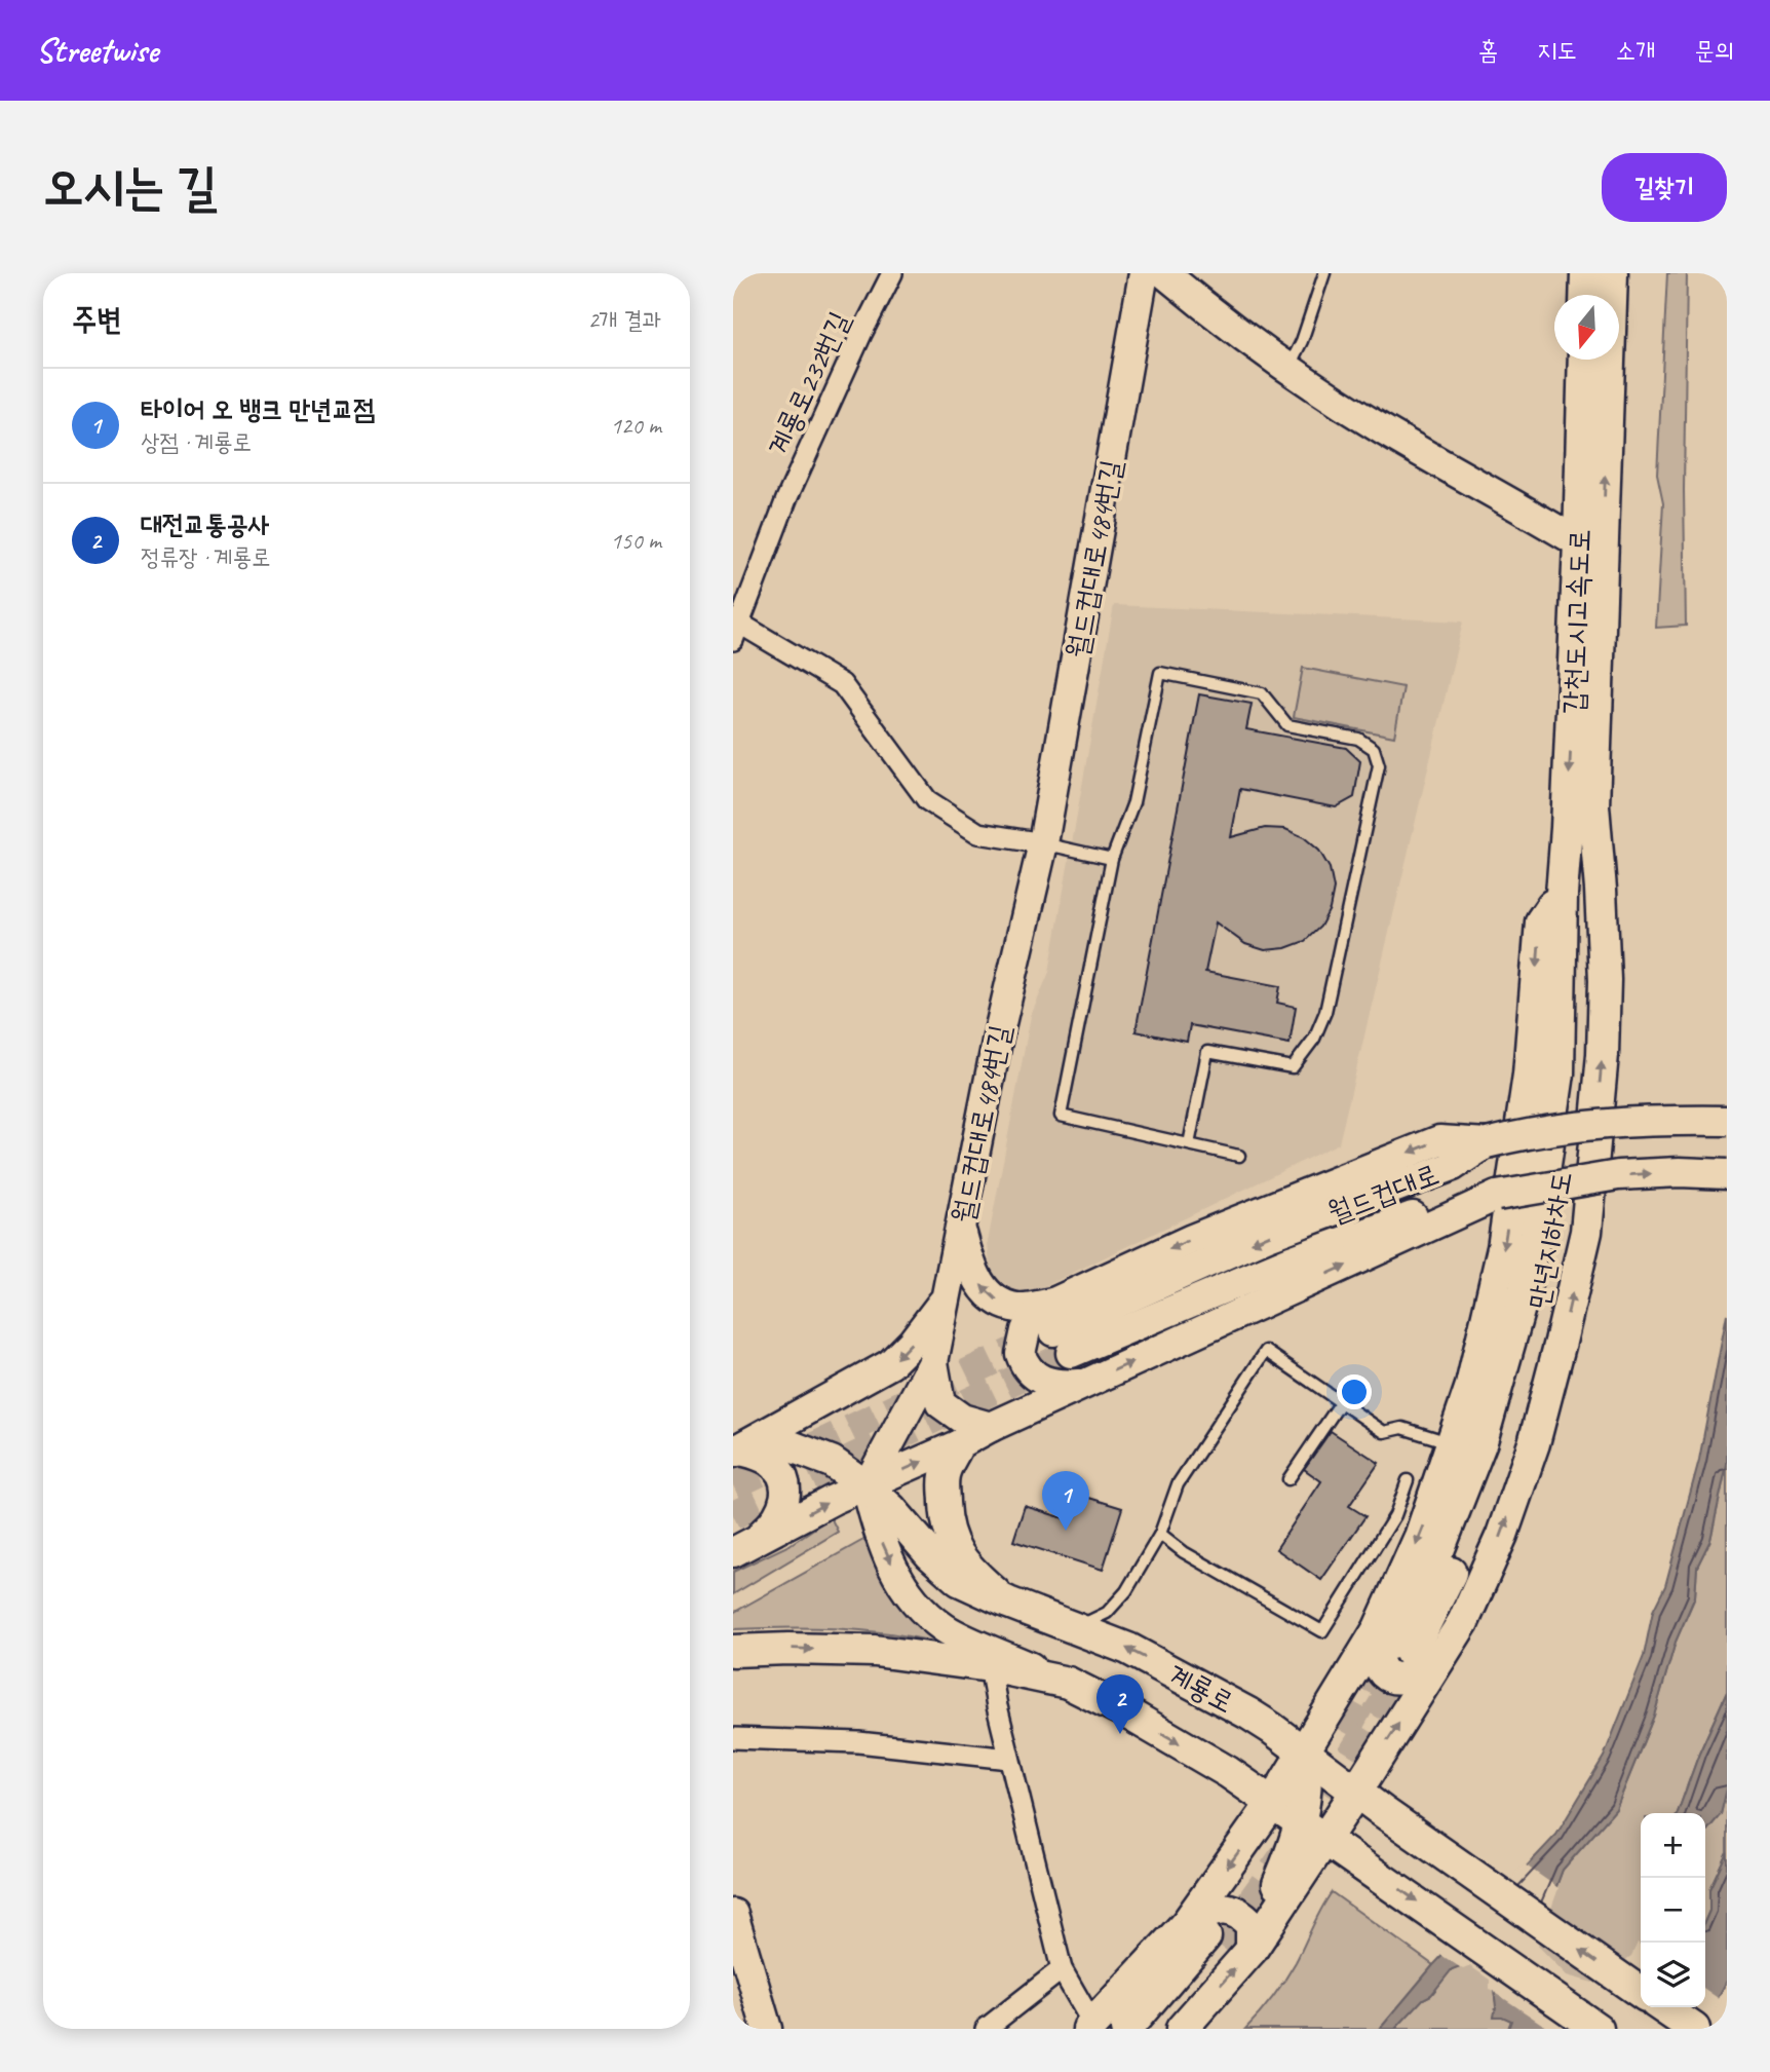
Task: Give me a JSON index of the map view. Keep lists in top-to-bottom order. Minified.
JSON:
{"streets":{"main road":["갑천도시고속도로","만년지하차도","계룡로"],"street":["계룡로232번길","월드컵대로484번길","월드컵대로"]},"crossings":[["갑천도시고속도로","만년지하차도"]],"north":"bottom","page":{"header":"Streetwise","nav":["홈","지도","소개","문의"],"buttons":"길찾기","title":"오시는 길","heading":["주변","2개 결과"],"list":[{"mark":"1","name":"타이어 오 뱅크 만년교점","note":"상점 · 계룡로","value":"120 m"},{"mark":"2","name":"대전교통공사","note":"정류장 · 계룡로","value":"150 m"}],"pins":["1","2"],"map_buttons":["+","−"]}}
